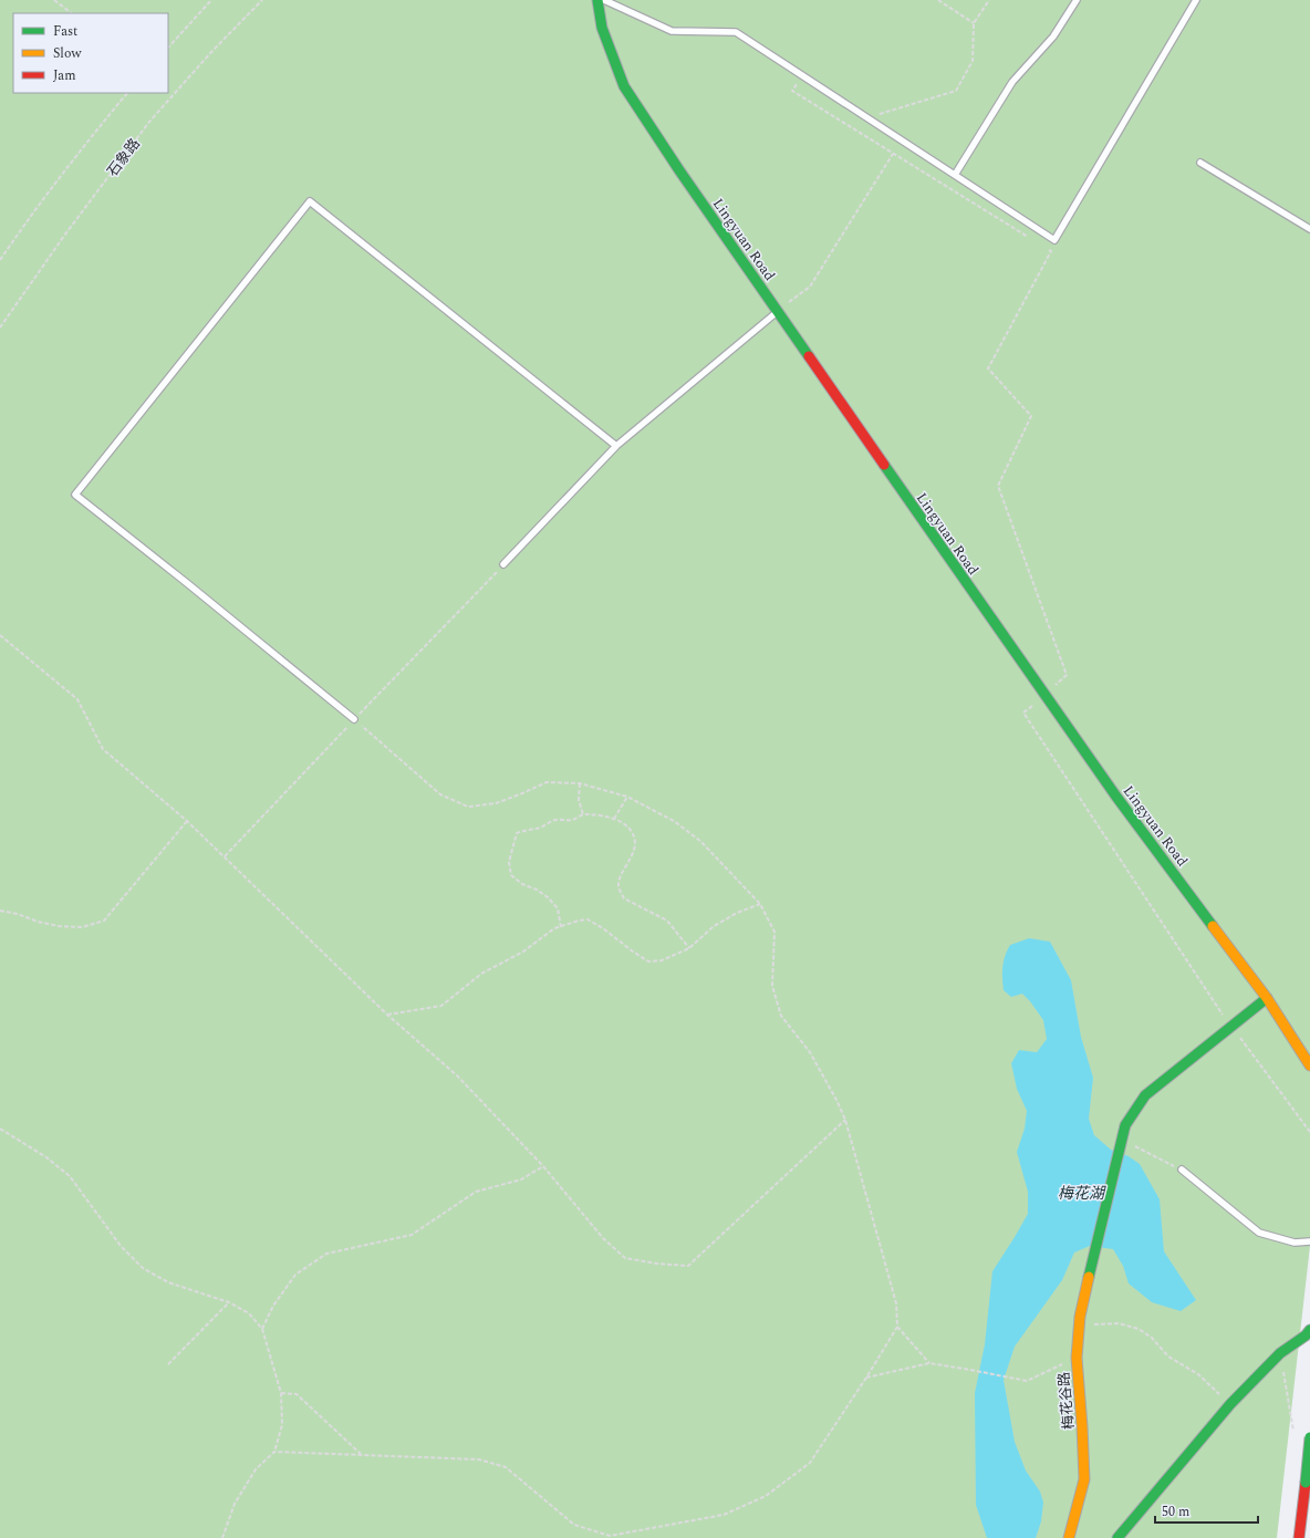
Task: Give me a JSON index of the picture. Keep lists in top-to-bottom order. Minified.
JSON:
{"streets":{"main road":["Lingyuan Road","梅花谷路"],"path":["石象路"]},"crossings":[["Lingyuan Road","梅花谷路"]],"water":["梅花湖"],"legend":["Fast","Slow","Jam"],"scale_bar":"50 m"}
